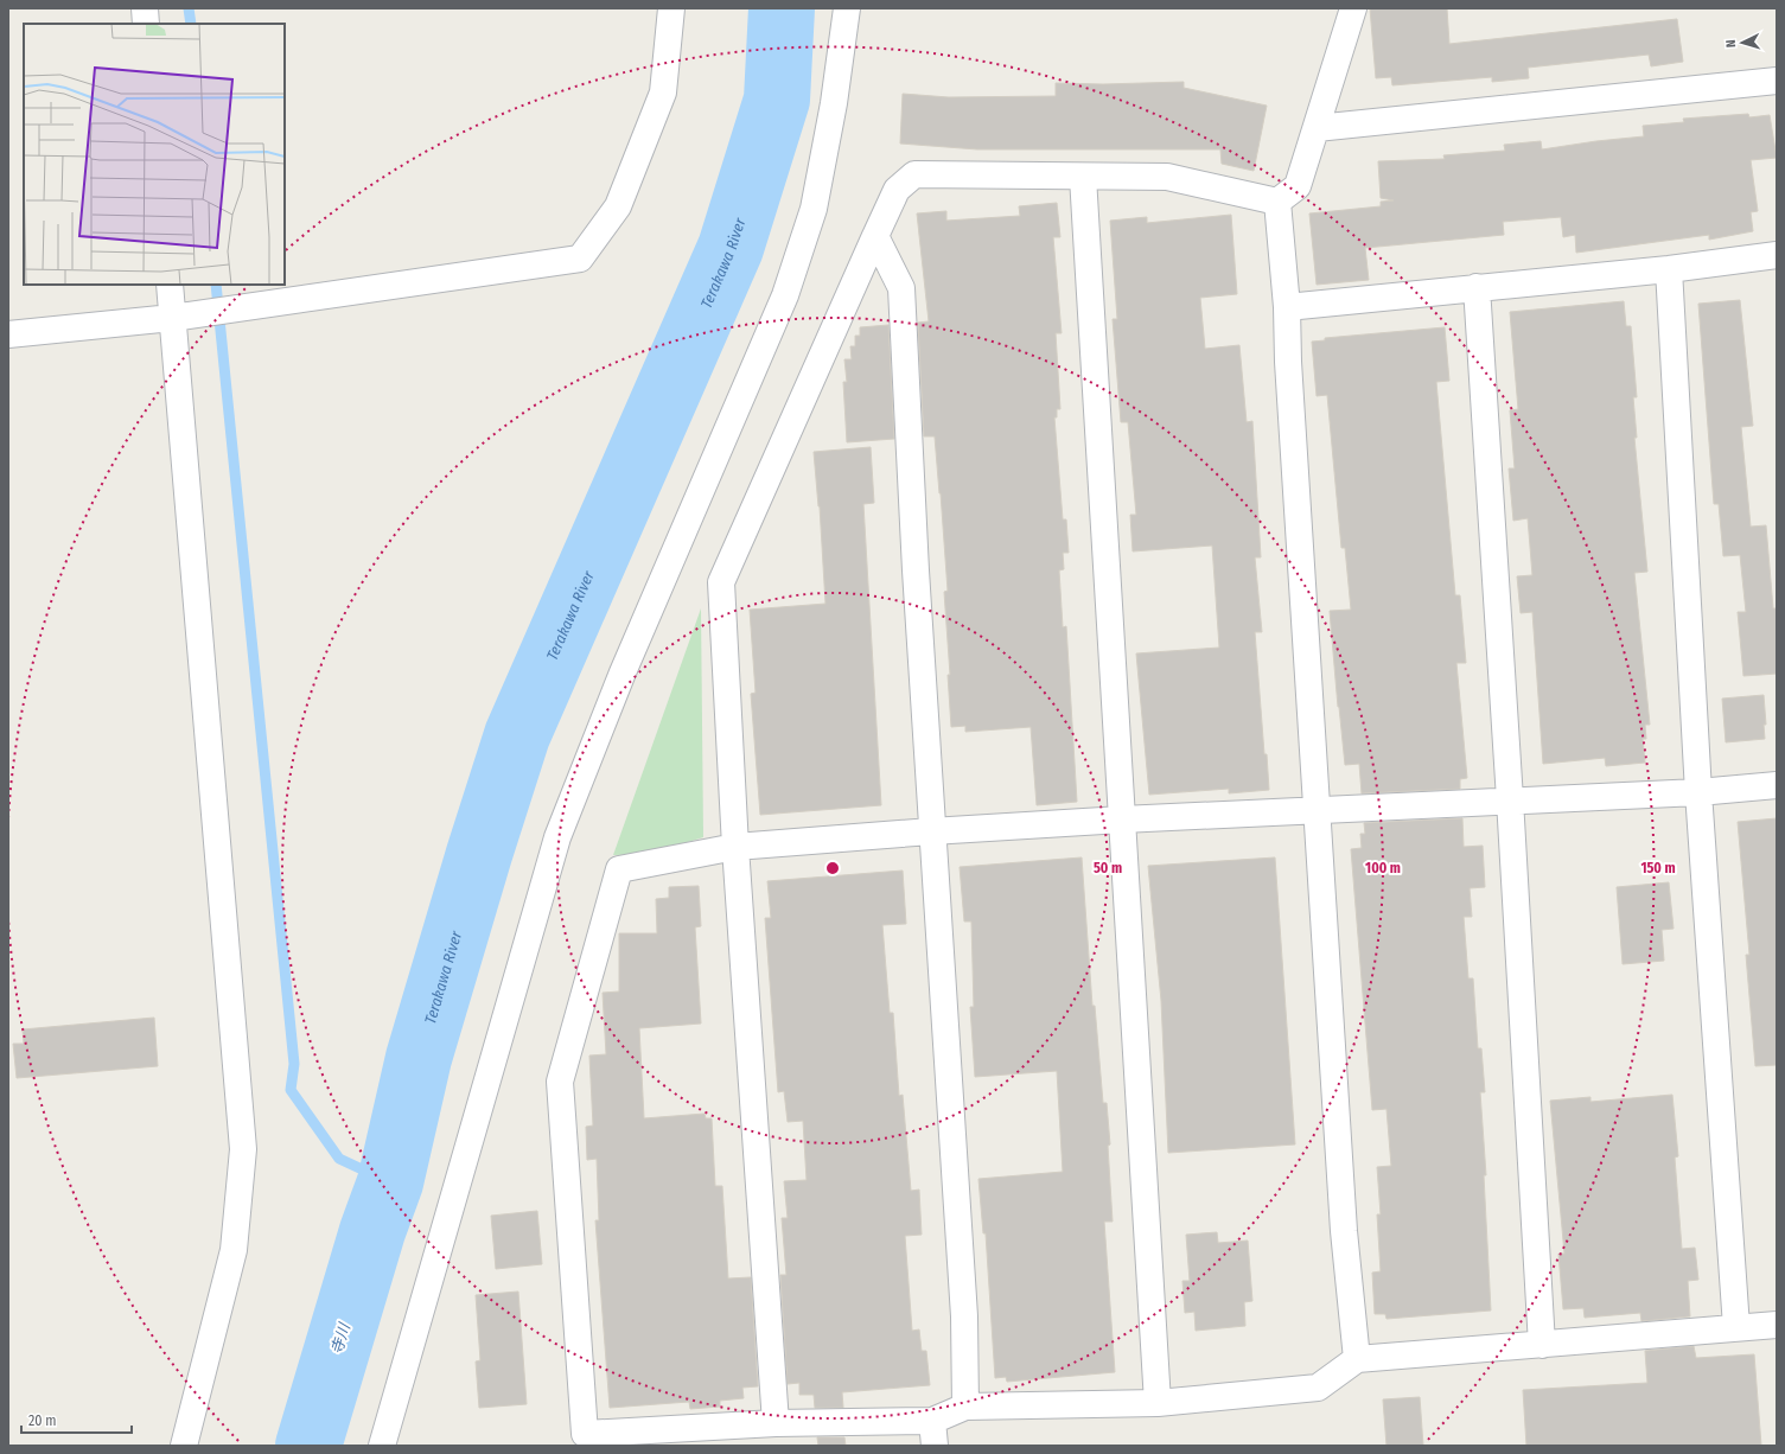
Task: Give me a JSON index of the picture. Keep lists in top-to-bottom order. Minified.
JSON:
{"water":["Terakawa River","寺川"],"scale_bar":"20 m","north":"left","rings":["50 m","100 m","150 m"]}
